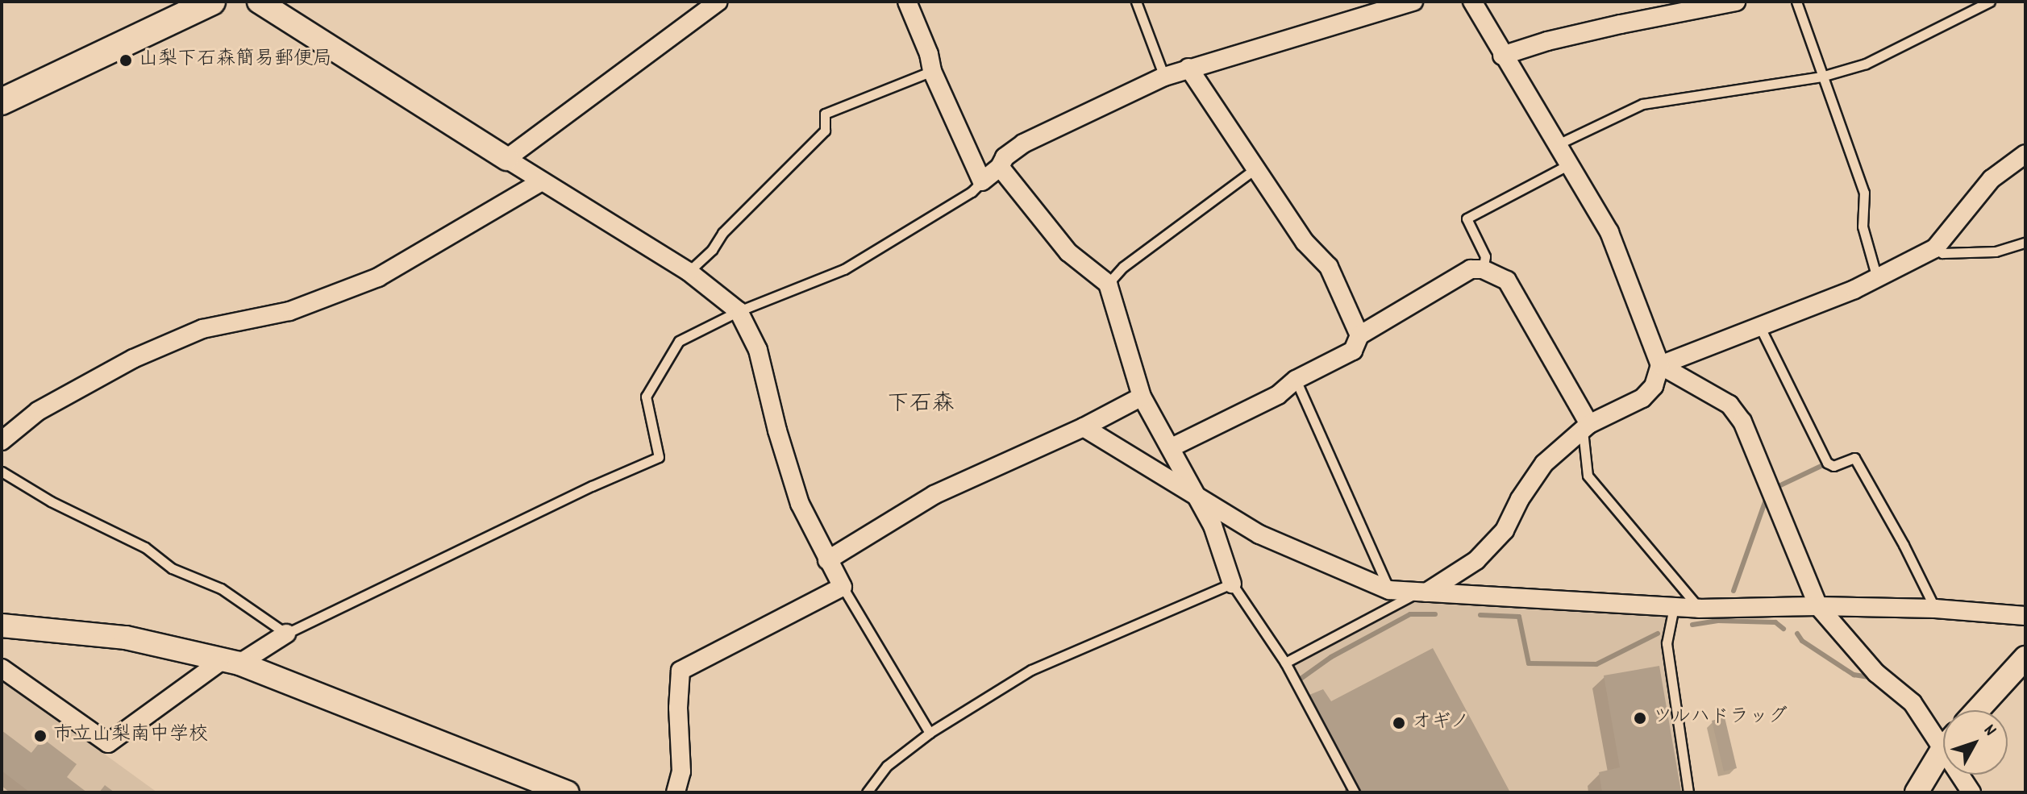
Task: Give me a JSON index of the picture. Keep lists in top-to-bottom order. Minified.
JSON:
{"districts":["下石森"],"places":["山梨下石森簡易郵便局","ツルハドラッグ","オギノ","市立山梨南中学校"],"north":"top right"}
